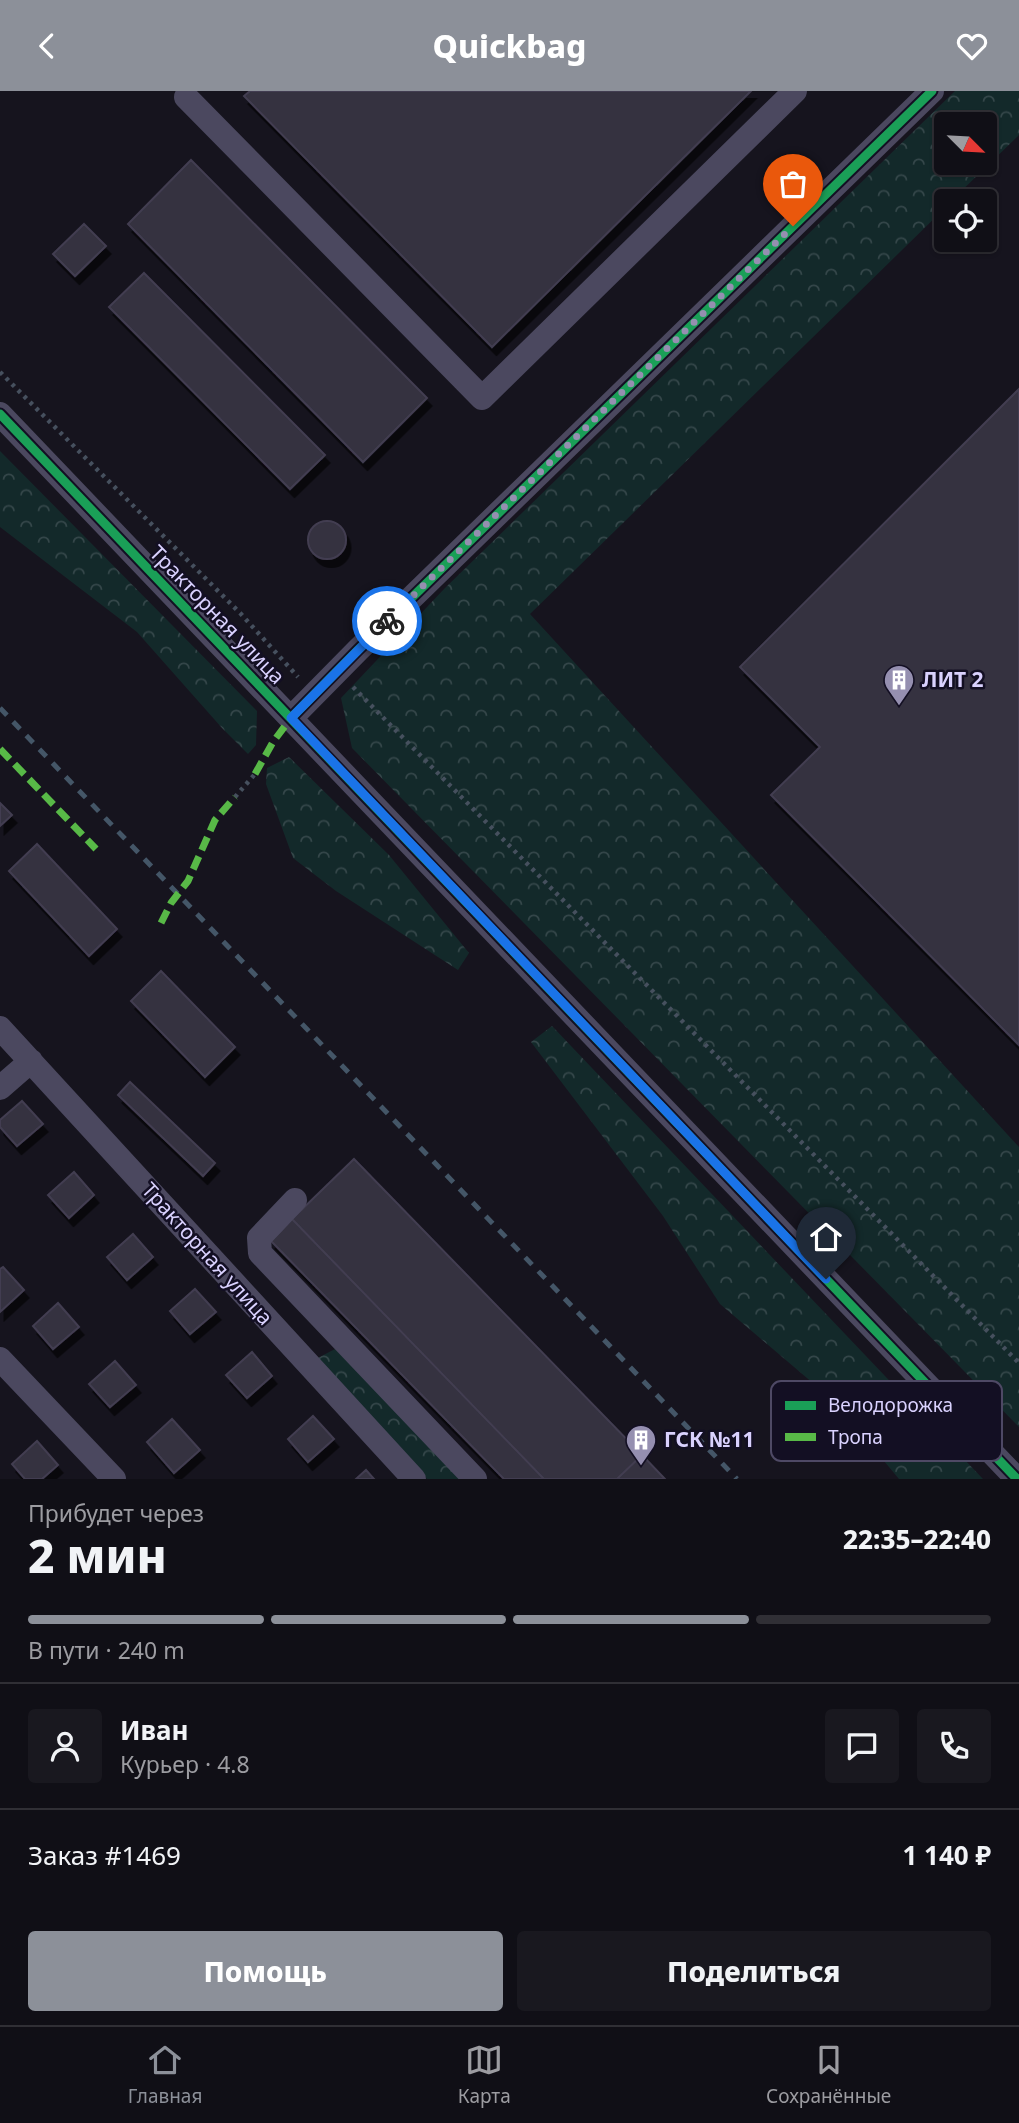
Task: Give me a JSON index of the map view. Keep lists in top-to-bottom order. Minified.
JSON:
{"streets":{"street":["Тракторная улица"]},"places":{"building":["ЛИТ 2","ГСК №11"]},"legend":["Велодорожка","Тропа"],"north":"bottom right","page":{"header":"Quickbag","heading":["2 мин","Прибудет через","22:35–22:40"],"panel":["Иван","Курьер · 4.8","Заказ #1469","1 140 ₽"],"bar":"В пути · 240 m","buttons":["Помощь","Поделиться"],"tabs":["Главная","Карта","Сохранённые"]}}
